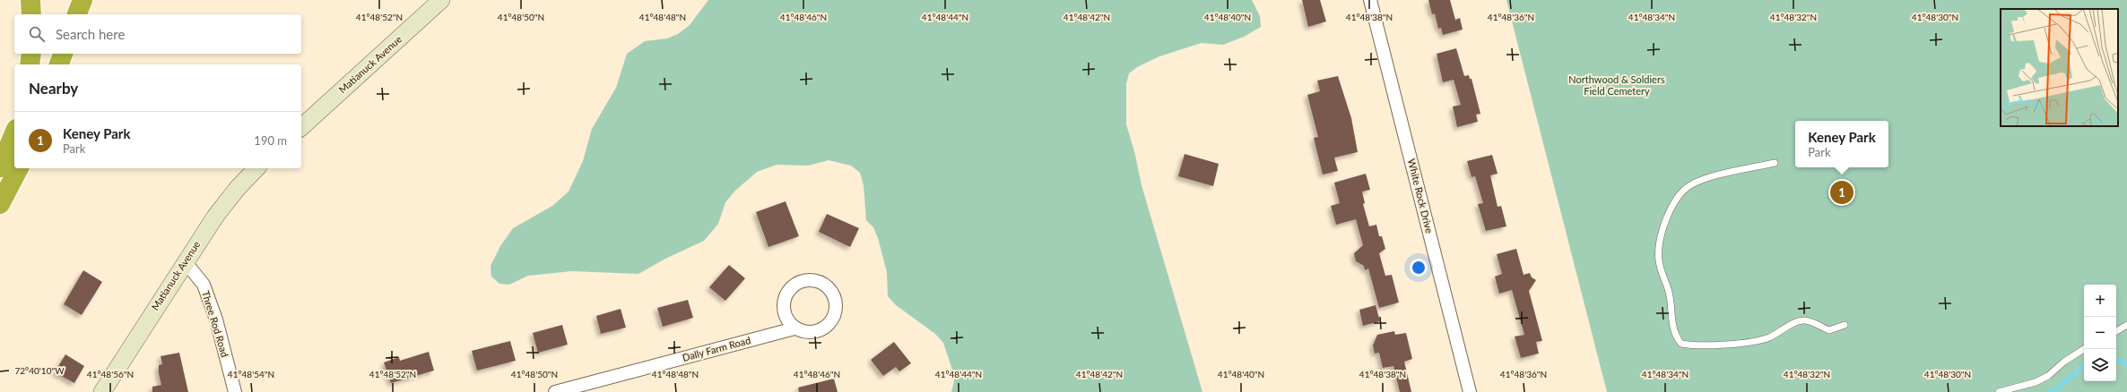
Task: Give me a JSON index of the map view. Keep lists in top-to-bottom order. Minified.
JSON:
{"streets":{"street":["Matianuck Avenue","White Rock Drive","Three Rod Road","Dally Farm Road"]},"crossings":[["Matianuck Avenue","Three Rod Road"]],"parks":["Northwood & Soldiers Field Cemetery"],"page":{"search":"Search here","heading":"Nearby","list":[{"mark":"1","name":"Keney Park","note":"Park","value":"190 m"}],"popup":["Keney Park","Park"],"pins":"1","map_buttons":["+","−"]},"coordinates":["41°48'52\"N","41°48'50\"N","41°48'48\"N","41°48'46\"N","41°48'44\"N","41°48'42\"N","41°48'40\"N","41°48'38\"N","41°48'36\"N","41°48'34\"N","41°48'32\"N","41°48'30\"N","72°40'10\"W","41°48'56\"N","41°48'54\"N"]}
